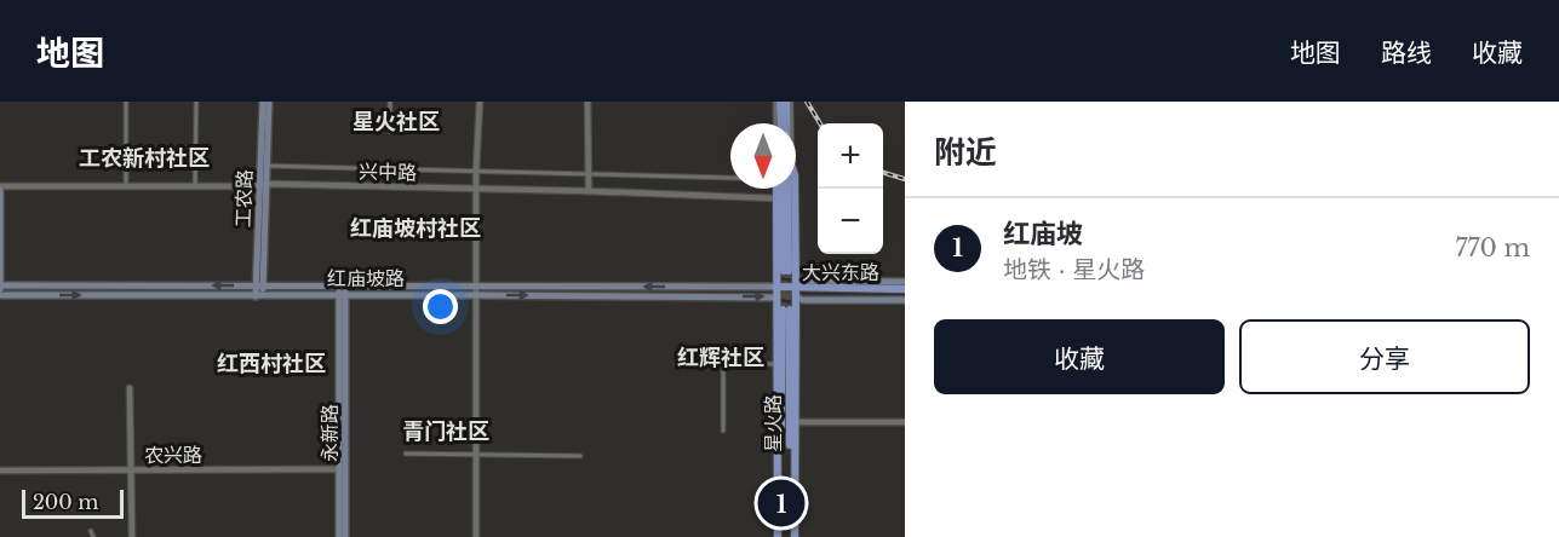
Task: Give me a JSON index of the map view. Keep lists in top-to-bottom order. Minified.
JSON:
{"streets":{"main road":["工农路","大兴东路","红庙坡路","星火路","永新路"],"street":["兴中路","农兴路"]},"crossings":[["兴中路","工农路"],["工农路","红庙坡路"],["大兴东路","红庙坡路"],["红庙坡路","永新路"],["永新路","农兴路"]],"districts":["星火社区","工农新村社区","红庙坡村社区","红辉社区","红西村社区","青门社区"],"scale_bar":"200 m","north":"bottom","page":{"header":"地图","nav":["地图","路线","收藏"],"heading":"附近","map_buttons":["+","−"],"list":[{"mark":"1","name":"红庙坡","note":"地铁 · 星火路","value":"770 m"}],"buttons":["收藏","分享"],"pins":"1","scale":"200 m"}}
